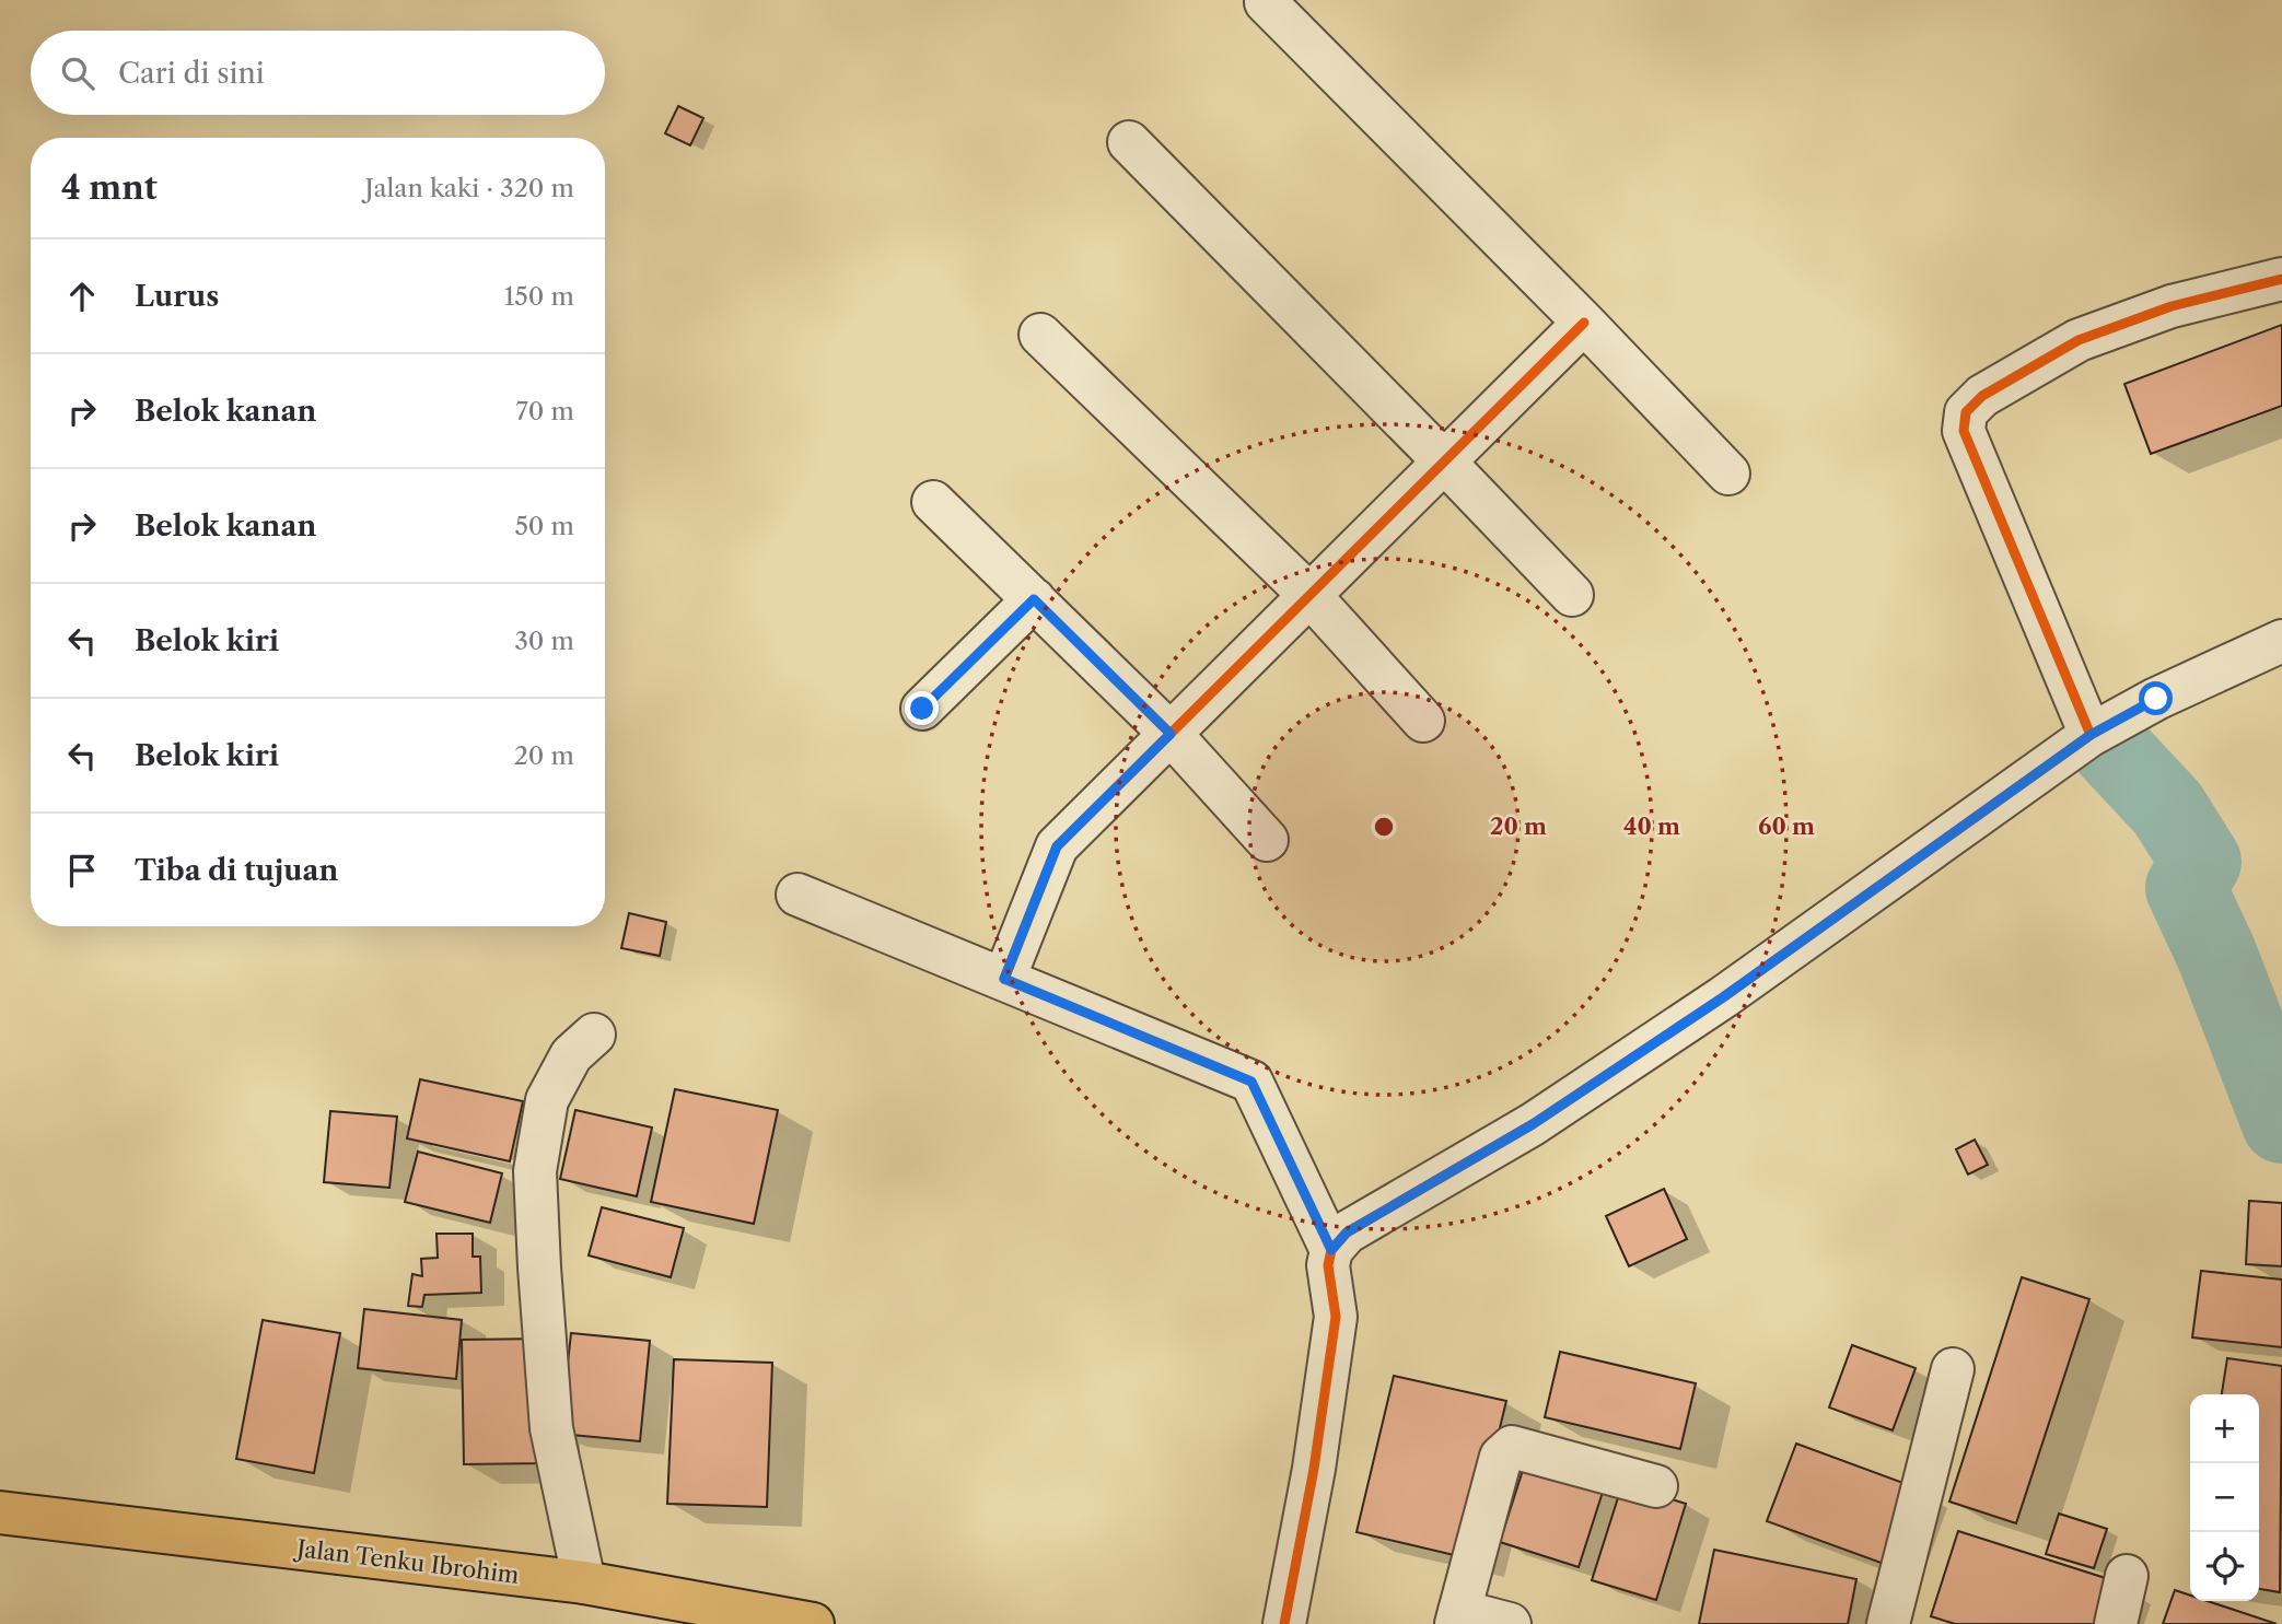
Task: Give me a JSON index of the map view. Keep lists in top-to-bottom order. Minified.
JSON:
{"streets":{"main road":["Jalan Tenku Ibrohim"]},"page":{"search":"Cari di sini","heading":["4 mnt","Jalan kaki · 320 m"],"list":[["Lurus","150 m"],["Belok kanan","70 m"],["Belok kanan","50 m"],["Belok kiri","30 m"],["Belok kiri","20 m"],"Tiba di tujuan"],"map_buttons":["+","−"]},"rings":["20 m","40 m","60 m"]}
